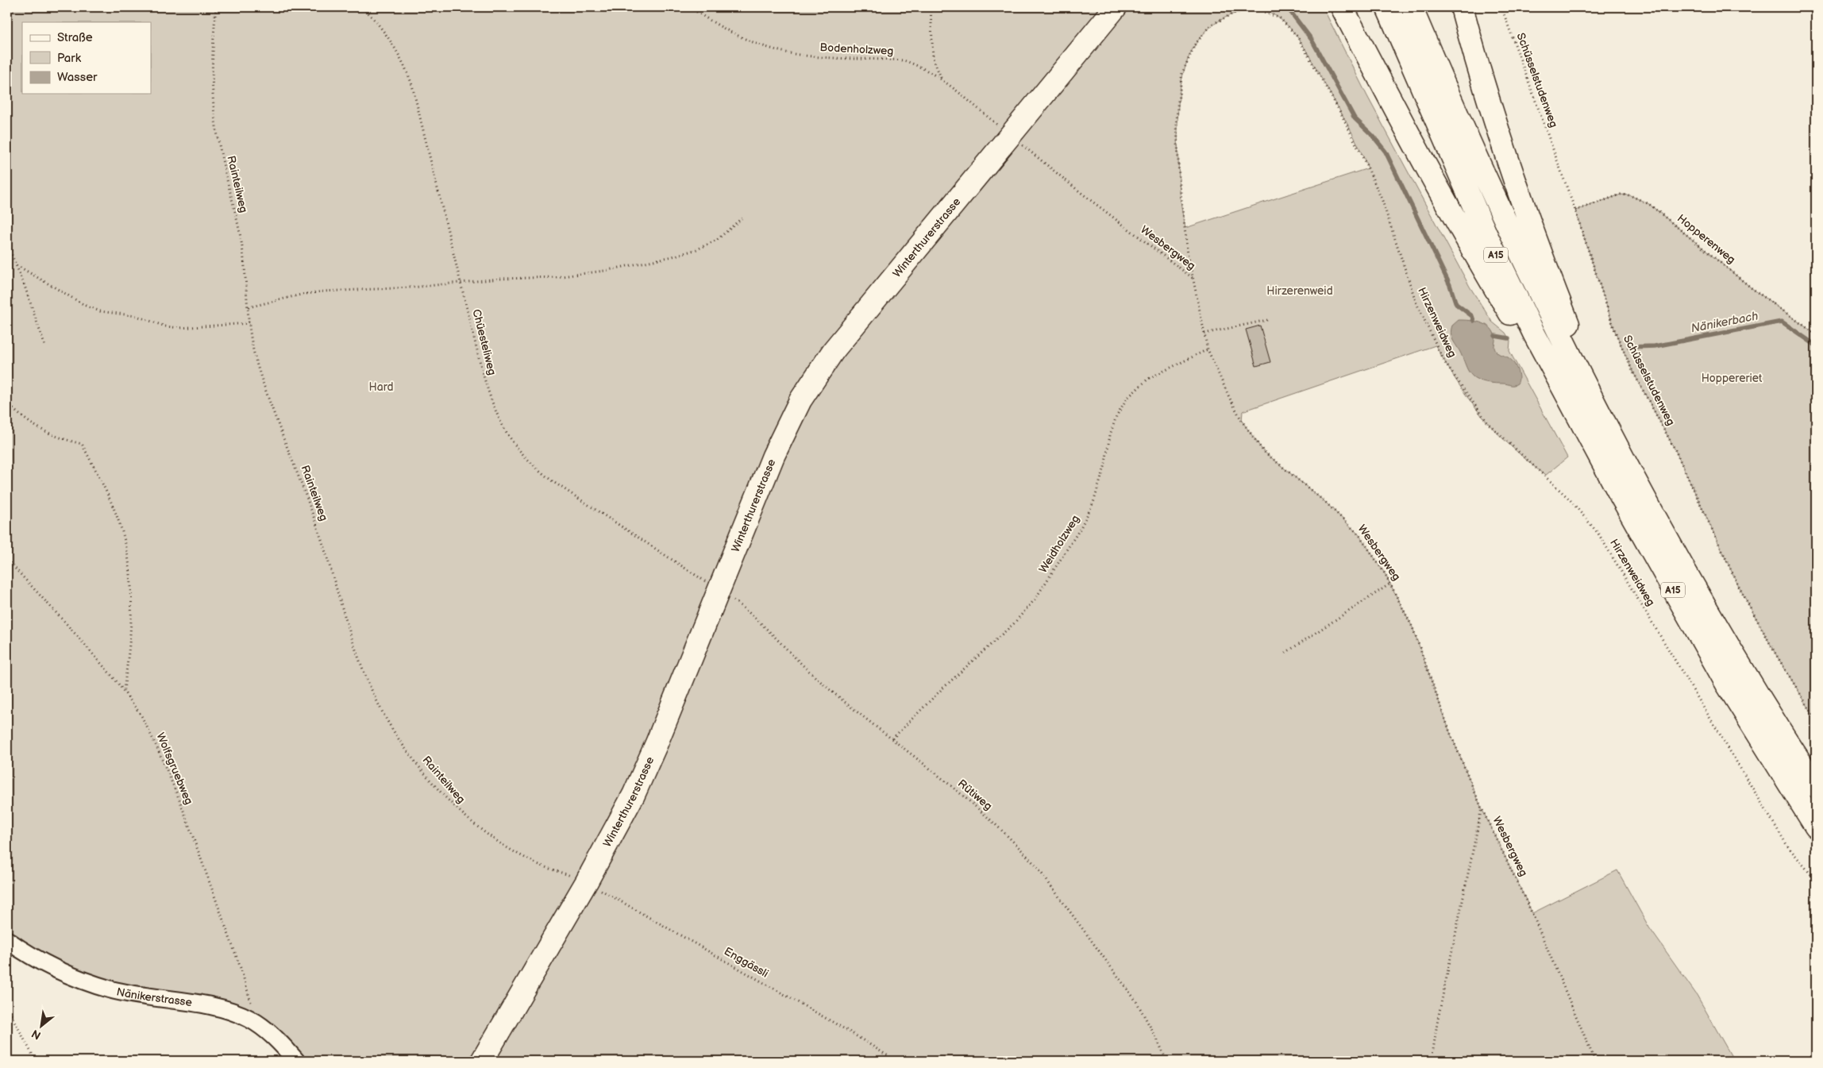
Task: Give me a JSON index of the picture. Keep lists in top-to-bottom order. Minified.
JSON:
{"streets":{"main road":["Winterthurerstrasse","A15"],"street":["Nänikerstrasse"],"path":["Bodenholzweg","Schüsselstudenweg","Rainteilweg","Hopperenweg","Wesbergweg","Hirzenweidweg","Chüesteliweg","Weidholzweg","Wolfsgruebweg","Rütiweg","Enggässli"]},"crossings":[["Bodenholzweg","Winterthurerstrasse"],["Bodenholzweg","Wesbergweg"],["Schüsselstudenweg","Hopperenweg"],["Rainteilweg","Winterthurerstrasse"],["Rainteilweg","Enggässli"],["Winterthurerstrasse","Wesbergweg"],["Winterthurerstrasse","Chüesteliweg"],["Winterthurerstrasse","Rütiweg"],["Winterthurerstrasse","Enggässli"],["Wesbergweg","Hirzenweidweg"],["Wesbergweg","Weidholzweg"],["Chüesteliweg","Rütiweg"],["Weidholzweg","Rütiweg"],["Wolfsgruebweg","Nänikerstrasse"]],"water":["Nänikerbach"],"parks":["Hirzerenweid","Hoppereriet","Hard"],"legend":["Straße","Park","Wasser"],"north":"bottom left"}
